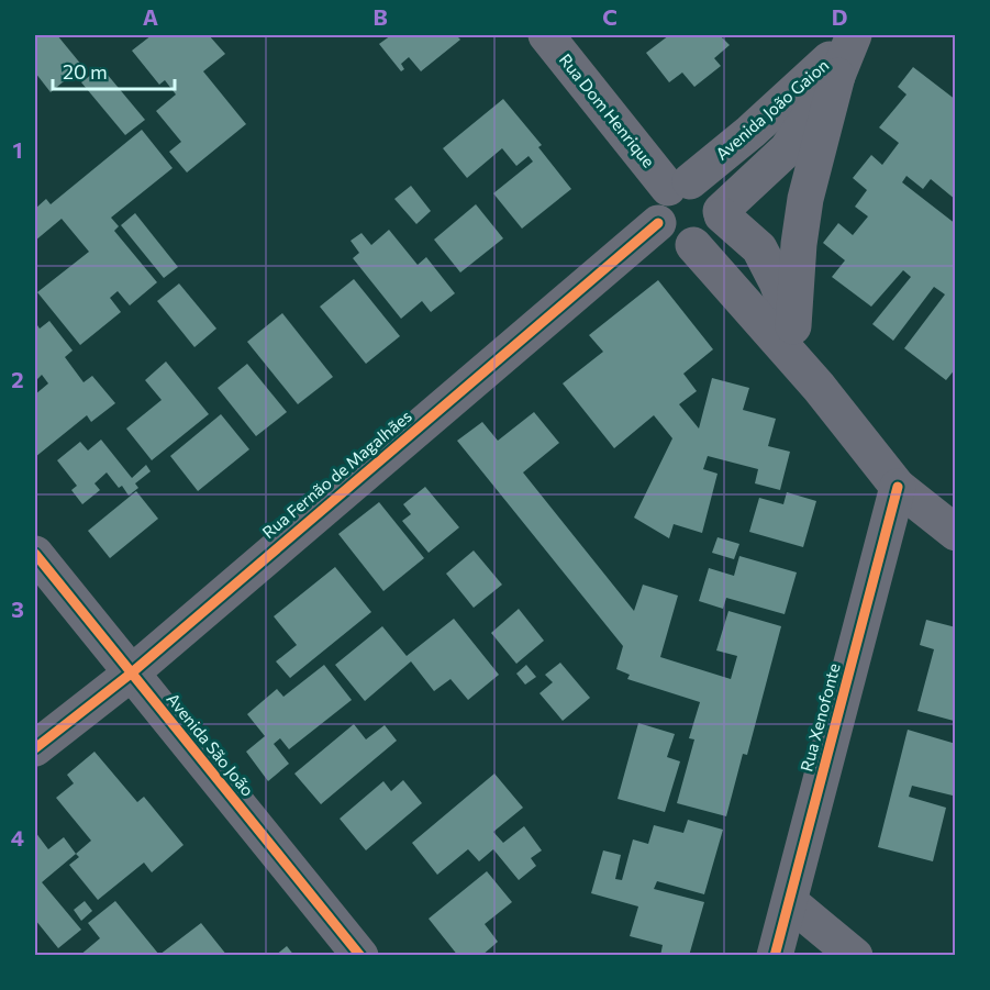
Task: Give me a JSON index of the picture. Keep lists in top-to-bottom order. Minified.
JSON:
{"streets":{"street":["Avenida João Gaion","Rua Dom Henrique","Rua Fernão de Magalhães","Rua Xenofonte","Avenida São João"]},"crossings":[["Avenida João Gaion","Rua Dom Henrique"],["Avenida João Gaion","Rua Fernão de Magalhães"],["Rua Dom Henrique","Rua Fernão de Magalhães"],["Rua Fernão de Magalhães","Avenida São João"]],"scale_bar":"20 m","grid":{"columns":["A","B","C","D"],"rows":["1","2","3","4"]}}
